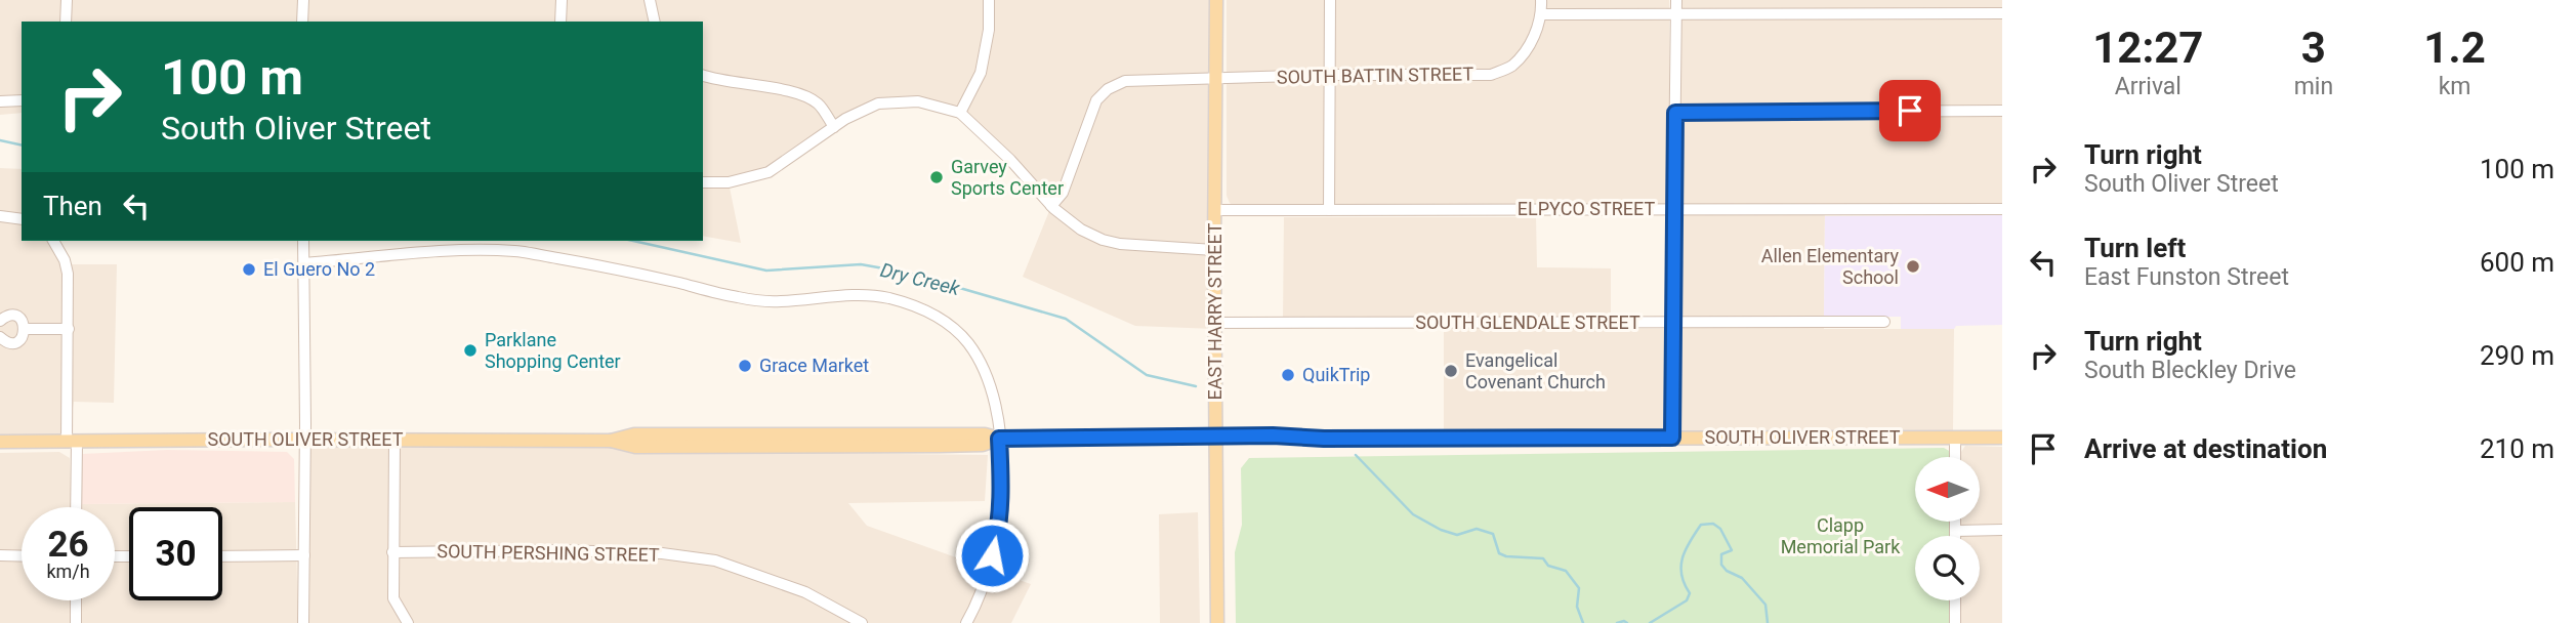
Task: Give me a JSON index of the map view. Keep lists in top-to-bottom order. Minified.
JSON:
{"streets":{"main road":["EAST HARRY STREET","SOUTH OLIVER STREET"],"street":["SOUTH BATTIN STREET","ELPYCO STREET","SOUTH GLENDALE STREET","SOUTH PERSHING STREET"]},"crossings":[["SOUTH BATTIN STREET","EAST HARRY STREET"],["ELPYCO STREET","EAST HARRY STREET"],["EAST HARRY STREET","SOUTH GLENDALE STREET"],["EAST HARRY STREET","SOUTH OLIVER STREET"]],"water":["Dry Creek"],"parks":["Clapp Memorial Park"],"places":["Garvey Sports Center","Allen Elementary School","El Guero No 2","Parklane Shopping Center","Grace Market","Evangelical Covenant Church","QuikTrip"],"north":"left","page":{"eta":["12:27","Arrival","3","min","1.2","km"],"turn":["100 m","South Oliver Street"],"list":[{"name":"Turn right","note":"South Oliver Street","value":"100 m"},{"name":"Turn left","note":"East Funston Street","value":"600 m"},{"name":"Turn right","note":"South Bleckley Drive","value":"290 m"},{"name":"Arrive at destination","value":"210 m"}],"then":"Then","speed":"26 km/h","limit":"30"}}
